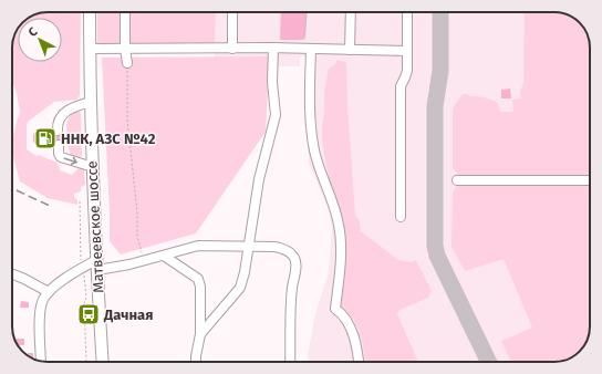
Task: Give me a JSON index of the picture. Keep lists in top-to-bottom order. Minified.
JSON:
{"streets":{"main road":["Матвеевское шоссе"]},"places":{"fuel station":["ННК, АЗС №42"],"bus stop":["Дачная"]},"north":"top left"}
